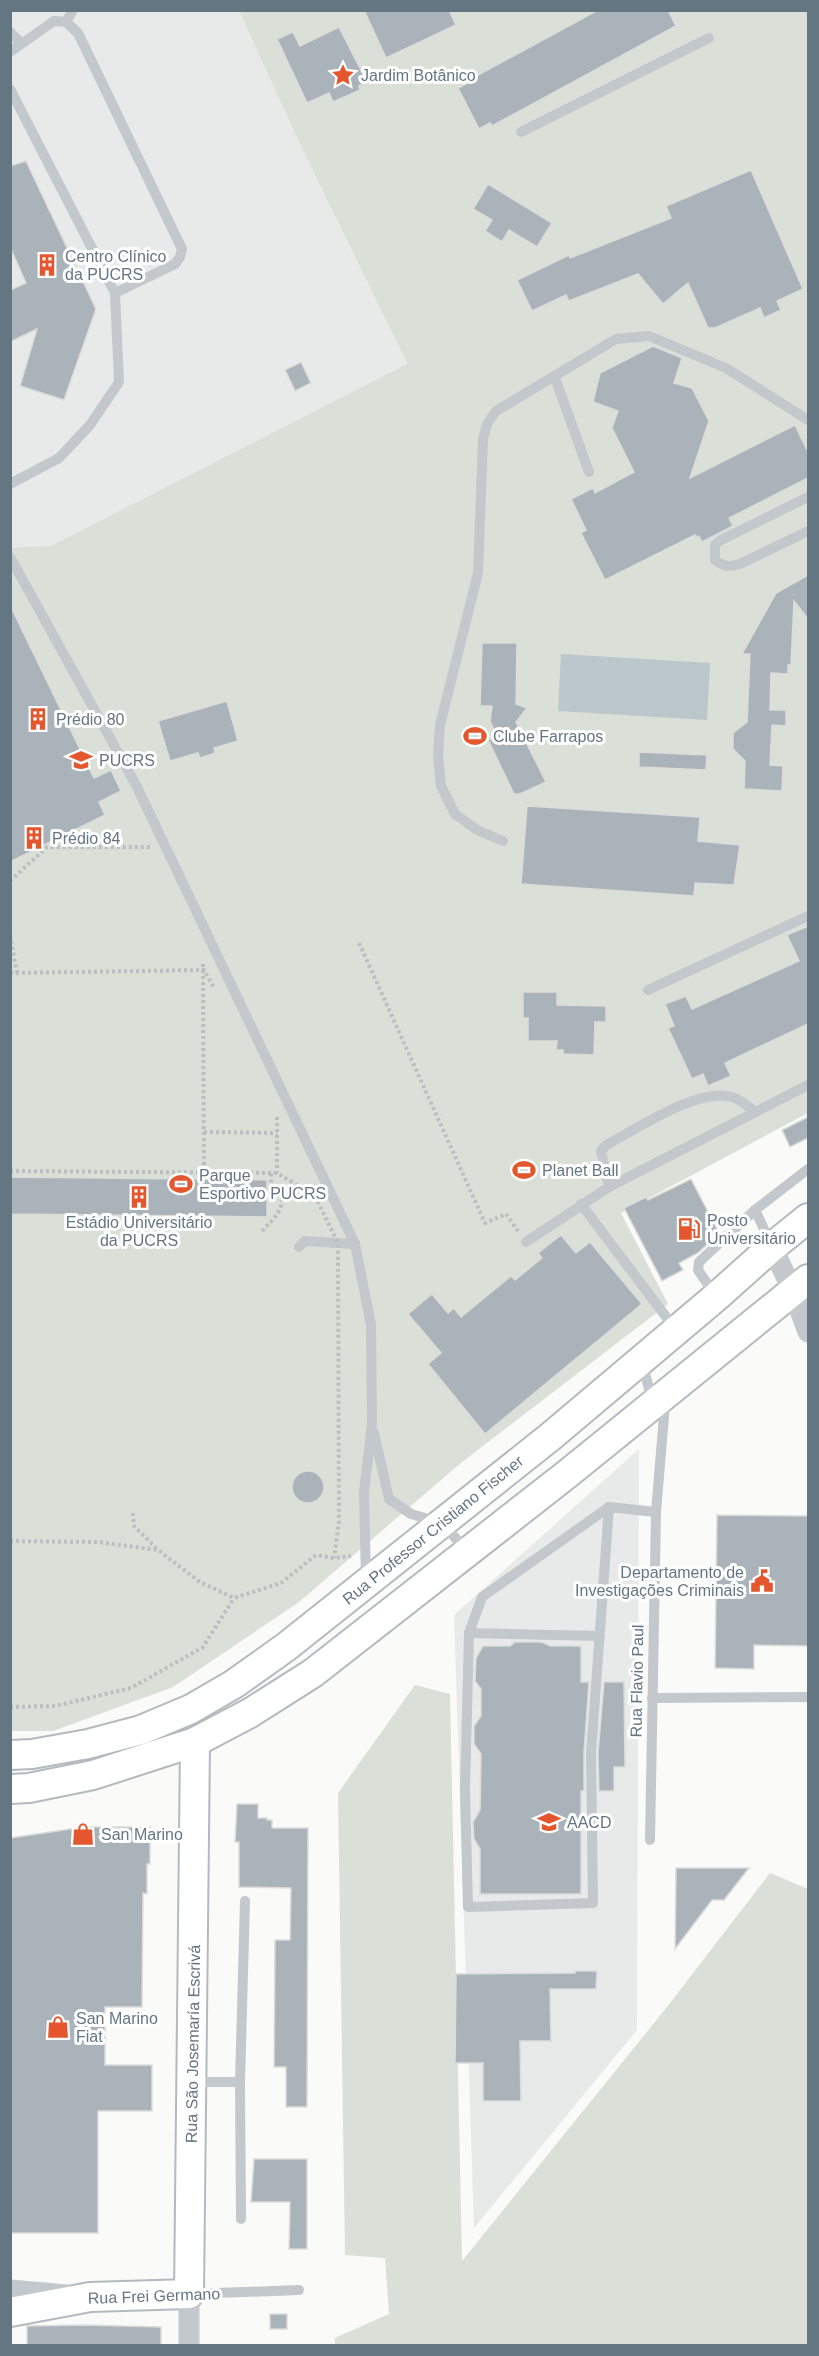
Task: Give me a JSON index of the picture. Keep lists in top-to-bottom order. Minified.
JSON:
{"streets":{"main road":["Rua Professor Cristiano Fischer","Rua São Josemaría Escrivá","Rua Frei Germano"],"lane":["Rua Flavio Paul"]},"crossings":[["Rua São Josemaría Escrivá","Rua Frei Germano"]],"places":{"place":["Jardim Botânico"],"building":["Centro Clínico da PUCRS","Prédio 80","Prédio 84","Estádio Universitário da PUCRS"],"sports":["Clube Farrapos","Planet Ball","Parque Esportivo PUCRS"],"school or university":["PUCRS","AACD"],"fuel station":["Posto Universitário"],"public building":["Departamento de Investigações Criminais"],"shop":["San Marino","San Marino Fiat"]}}
